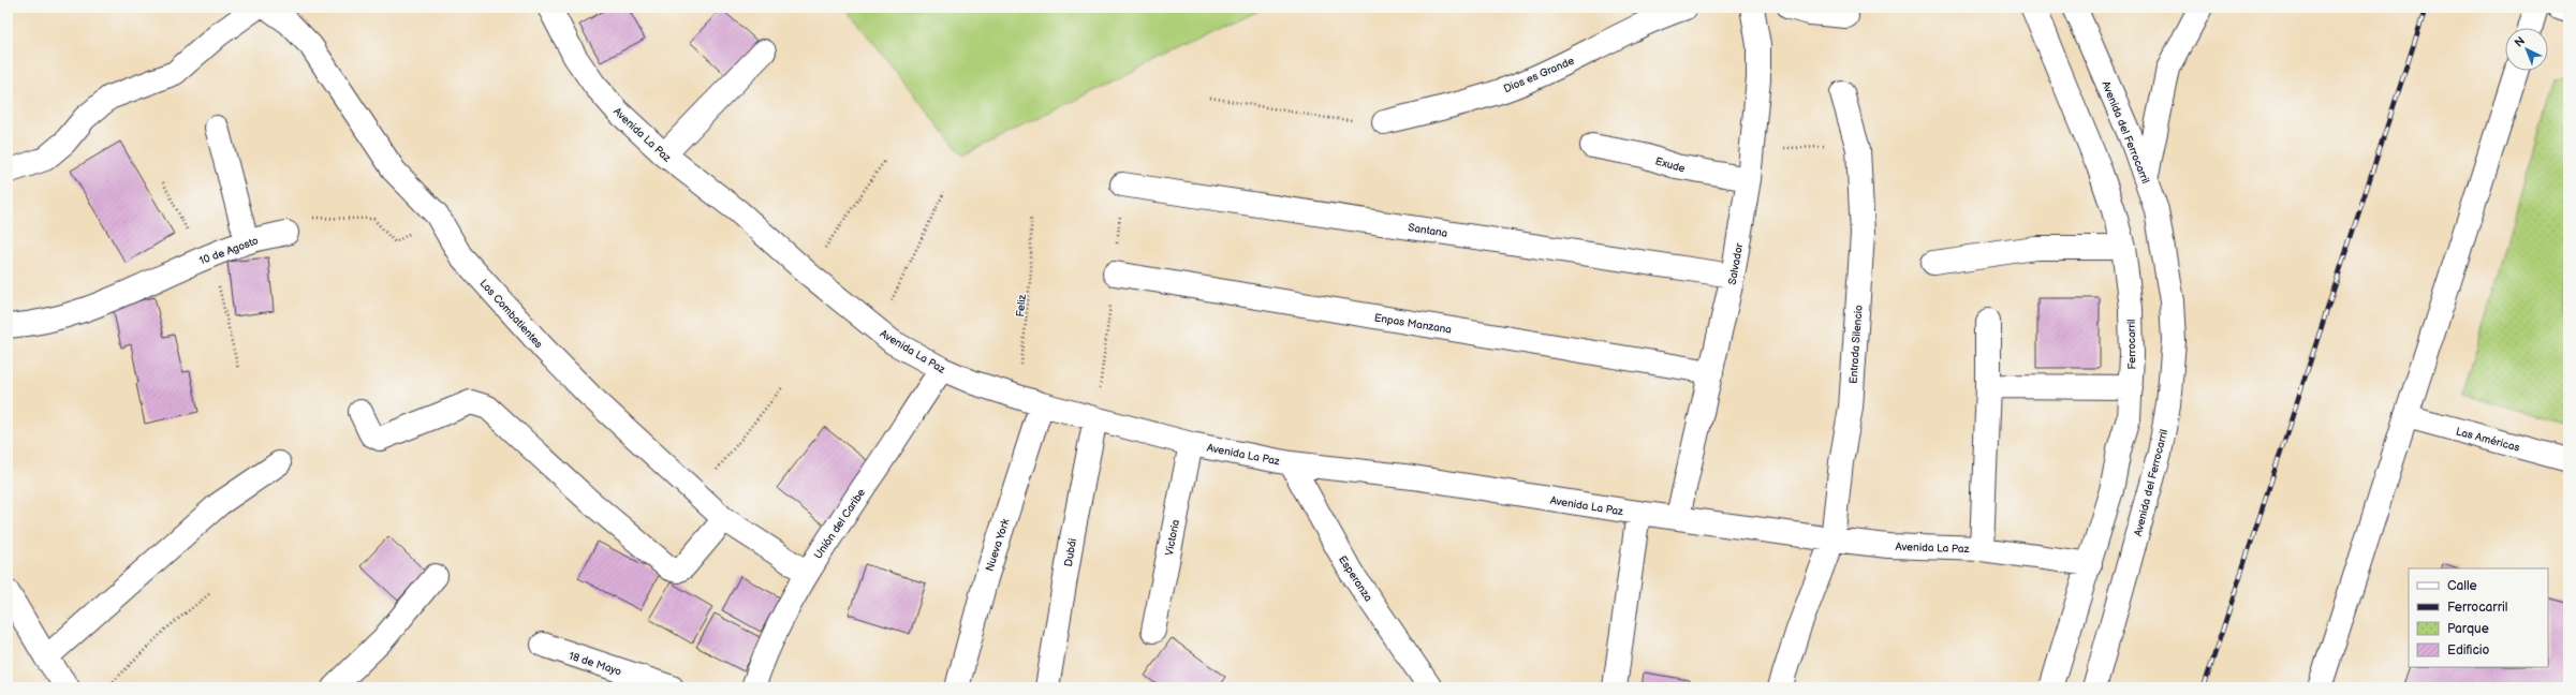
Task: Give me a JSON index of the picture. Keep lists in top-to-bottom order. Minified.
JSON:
{"streets":{"street":["Dios es Grande","Avenida del Ferrocarril","Avenida La Paz","Exude","Santana","10 de Agosto","Salvador","Los Combatientes","Enpas Manzana","Entrada Silencio","Ferrocarril","Las Américas","Unión del Caribe","Victoria","Nueva York","Dubái","Esperanza","18 de Mayo"],"path":["Feliz"]},"crossings":[["Avenida La Paz","Salvador"],["Avenida La Paz","Feliz"],["Avenida La Paz","Entrada Silencio"],["Avenida La Paz","Ferrocarril"],["Avenida La Paz","Unión del Caribe"],["Avenida La Paz","Victoria"],["Avenida La Paz","Nueva York"],["Avenida La Paz","Dubái"],["Avenida La Paz","Esperanza"],["Exude","Salvador"],["Santana","Salvador"],["Salvador","Enpas Manzana"],["Los Combatientes","Unión del Caribe"]],"legend":["Calle","Ferrocarril","Parque","Edificio"],"north":"top left"}
